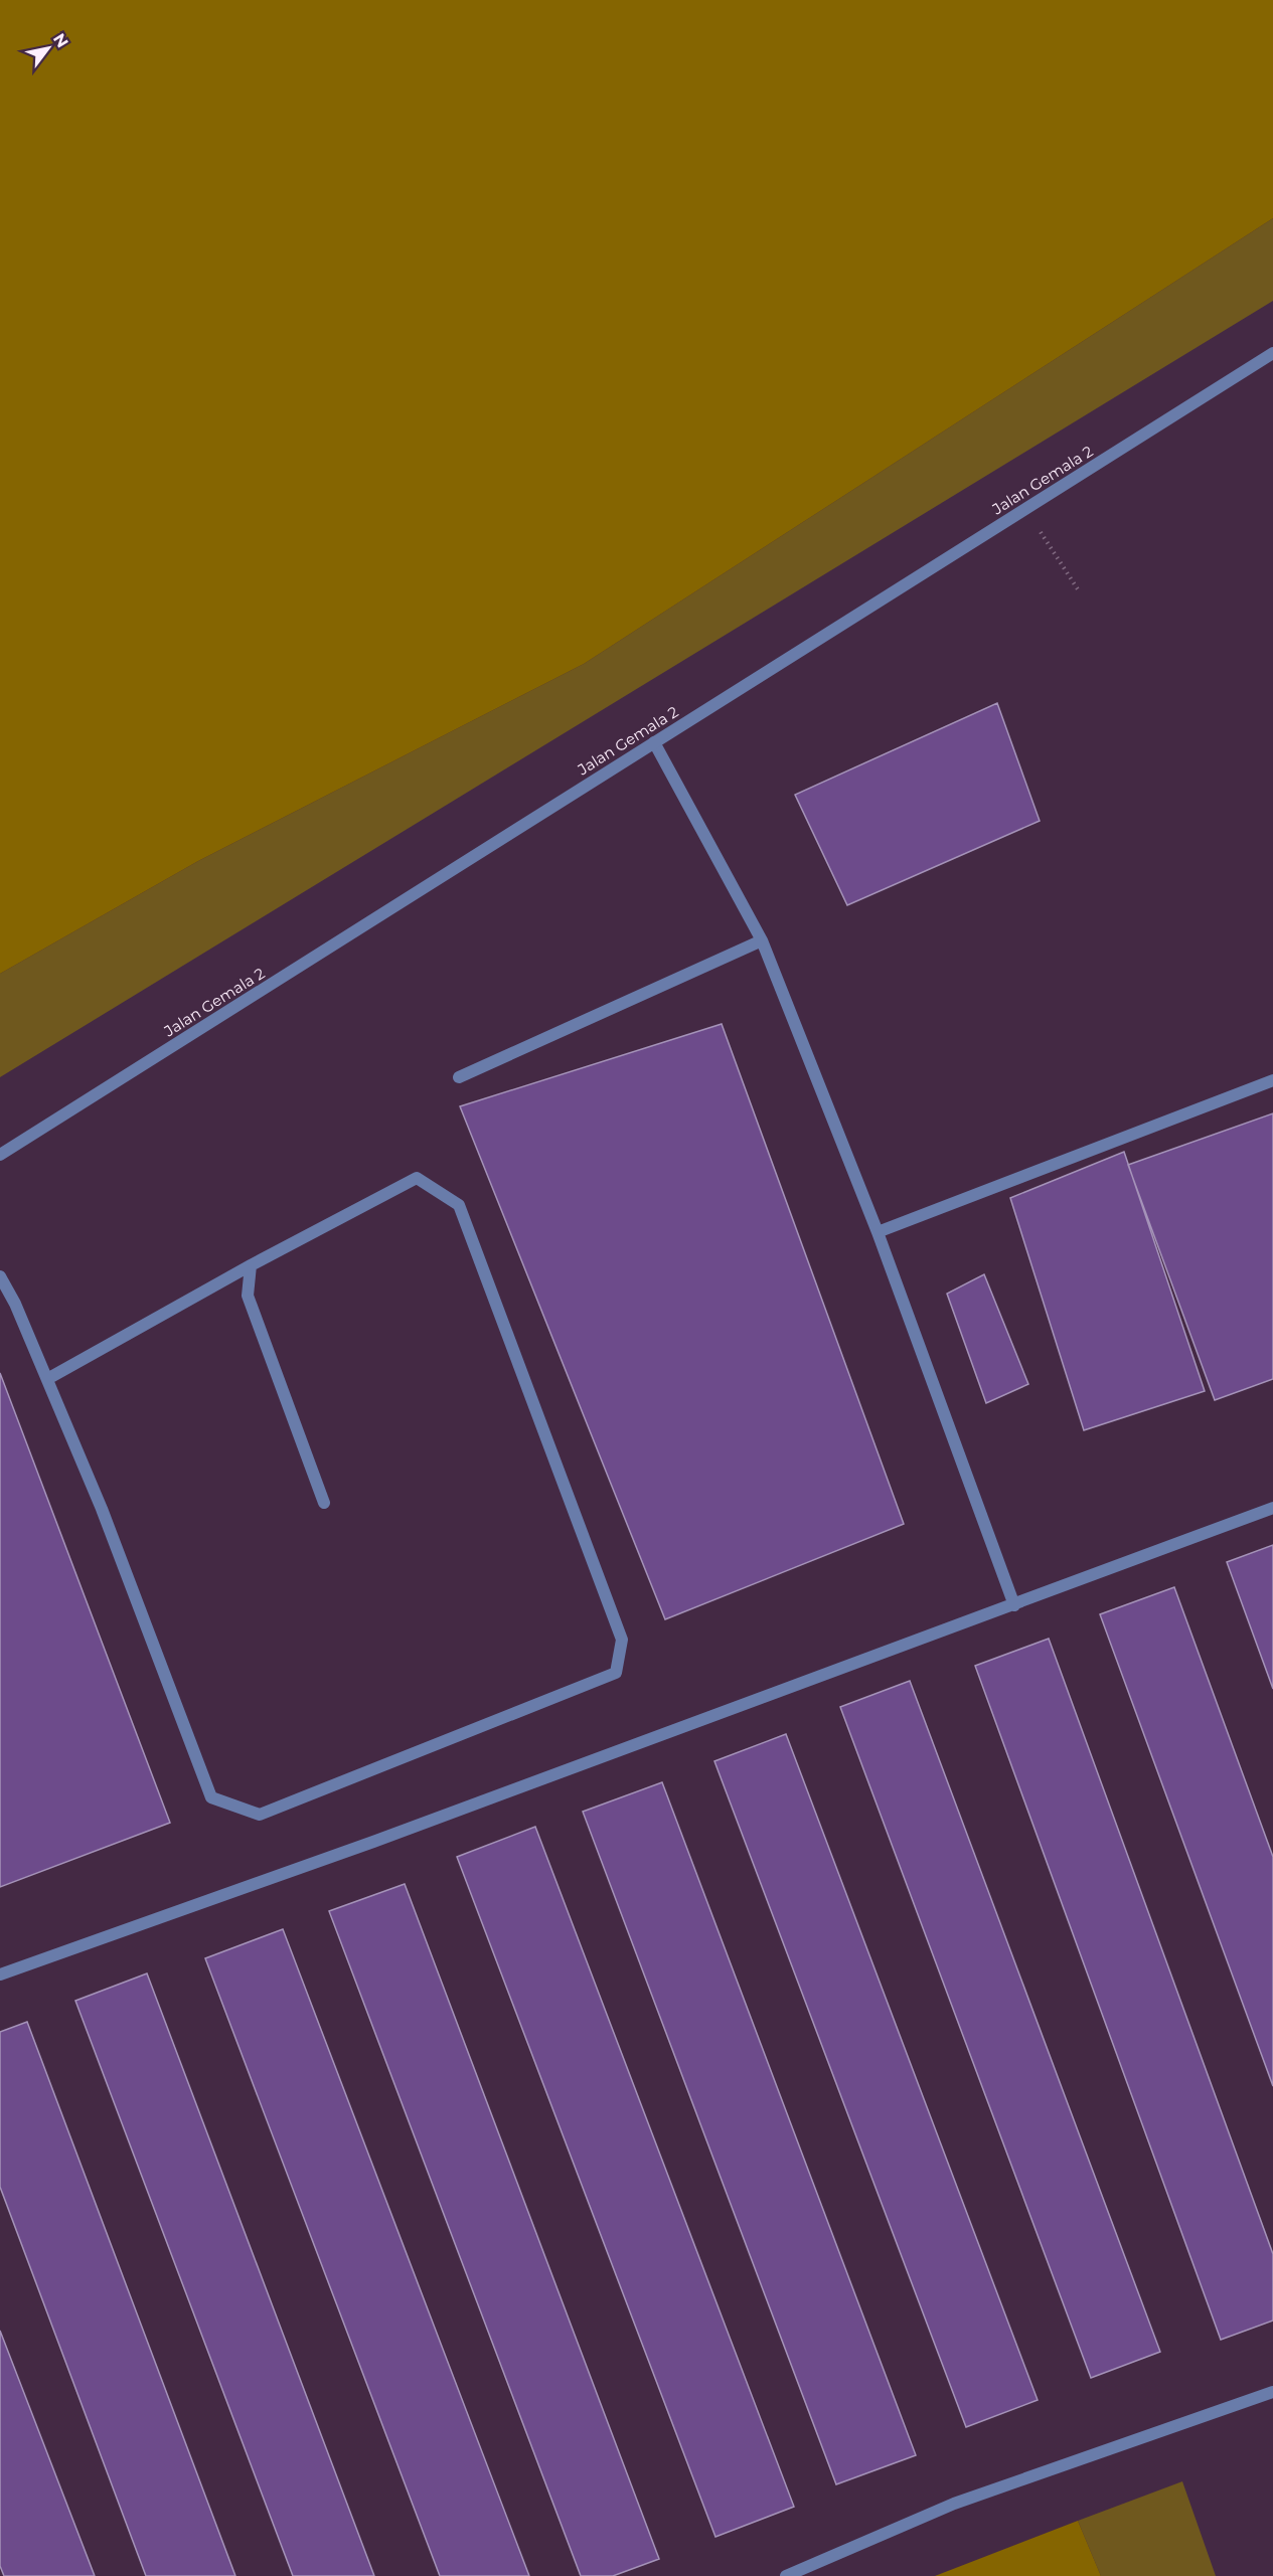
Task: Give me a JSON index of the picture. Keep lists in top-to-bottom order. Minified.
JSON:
{"streets":{"street":["Jalan Gemala 2"]},"north":"top right"}
